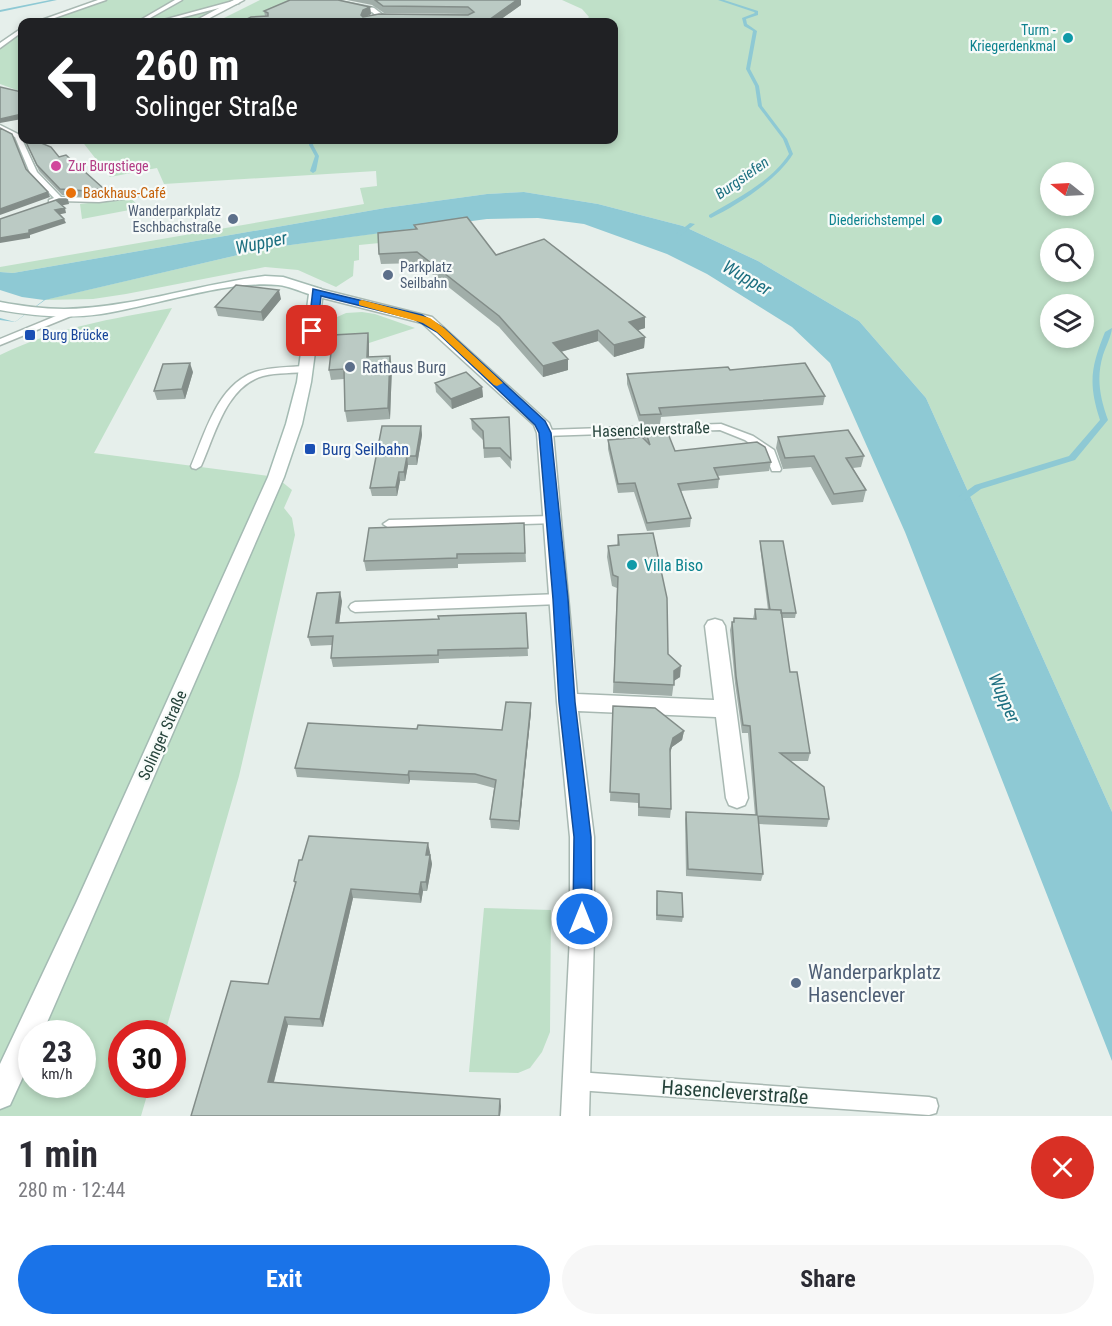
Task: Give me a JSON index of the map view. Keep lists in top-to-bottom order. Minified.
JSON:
{"streets":{"street":["Solinger Straße"],"lane":["Hasencleverstraße"]},"water":["Burgsiefen","Wupper"],"places":{"other":["Turm - Kriegerdenkmal","Zur Burgstiege","Backhaus-Café","Wanderparkplatz Eschbachstraße","Diederichstempel","Parkplatz Seilbahn","Rathaus Burg","Villa Biso","Wanderparkplatz Hasenclever"],"transit":["Burg Brücke","Burg Seilbahn"]},"north":"left","page":{"turn":["260 m","Solinger Straße"],"speed":"23 km/h","limit":"30","heading":["1 min","280 m · 12:44"],"buttons":["Exit","Share"]}}
